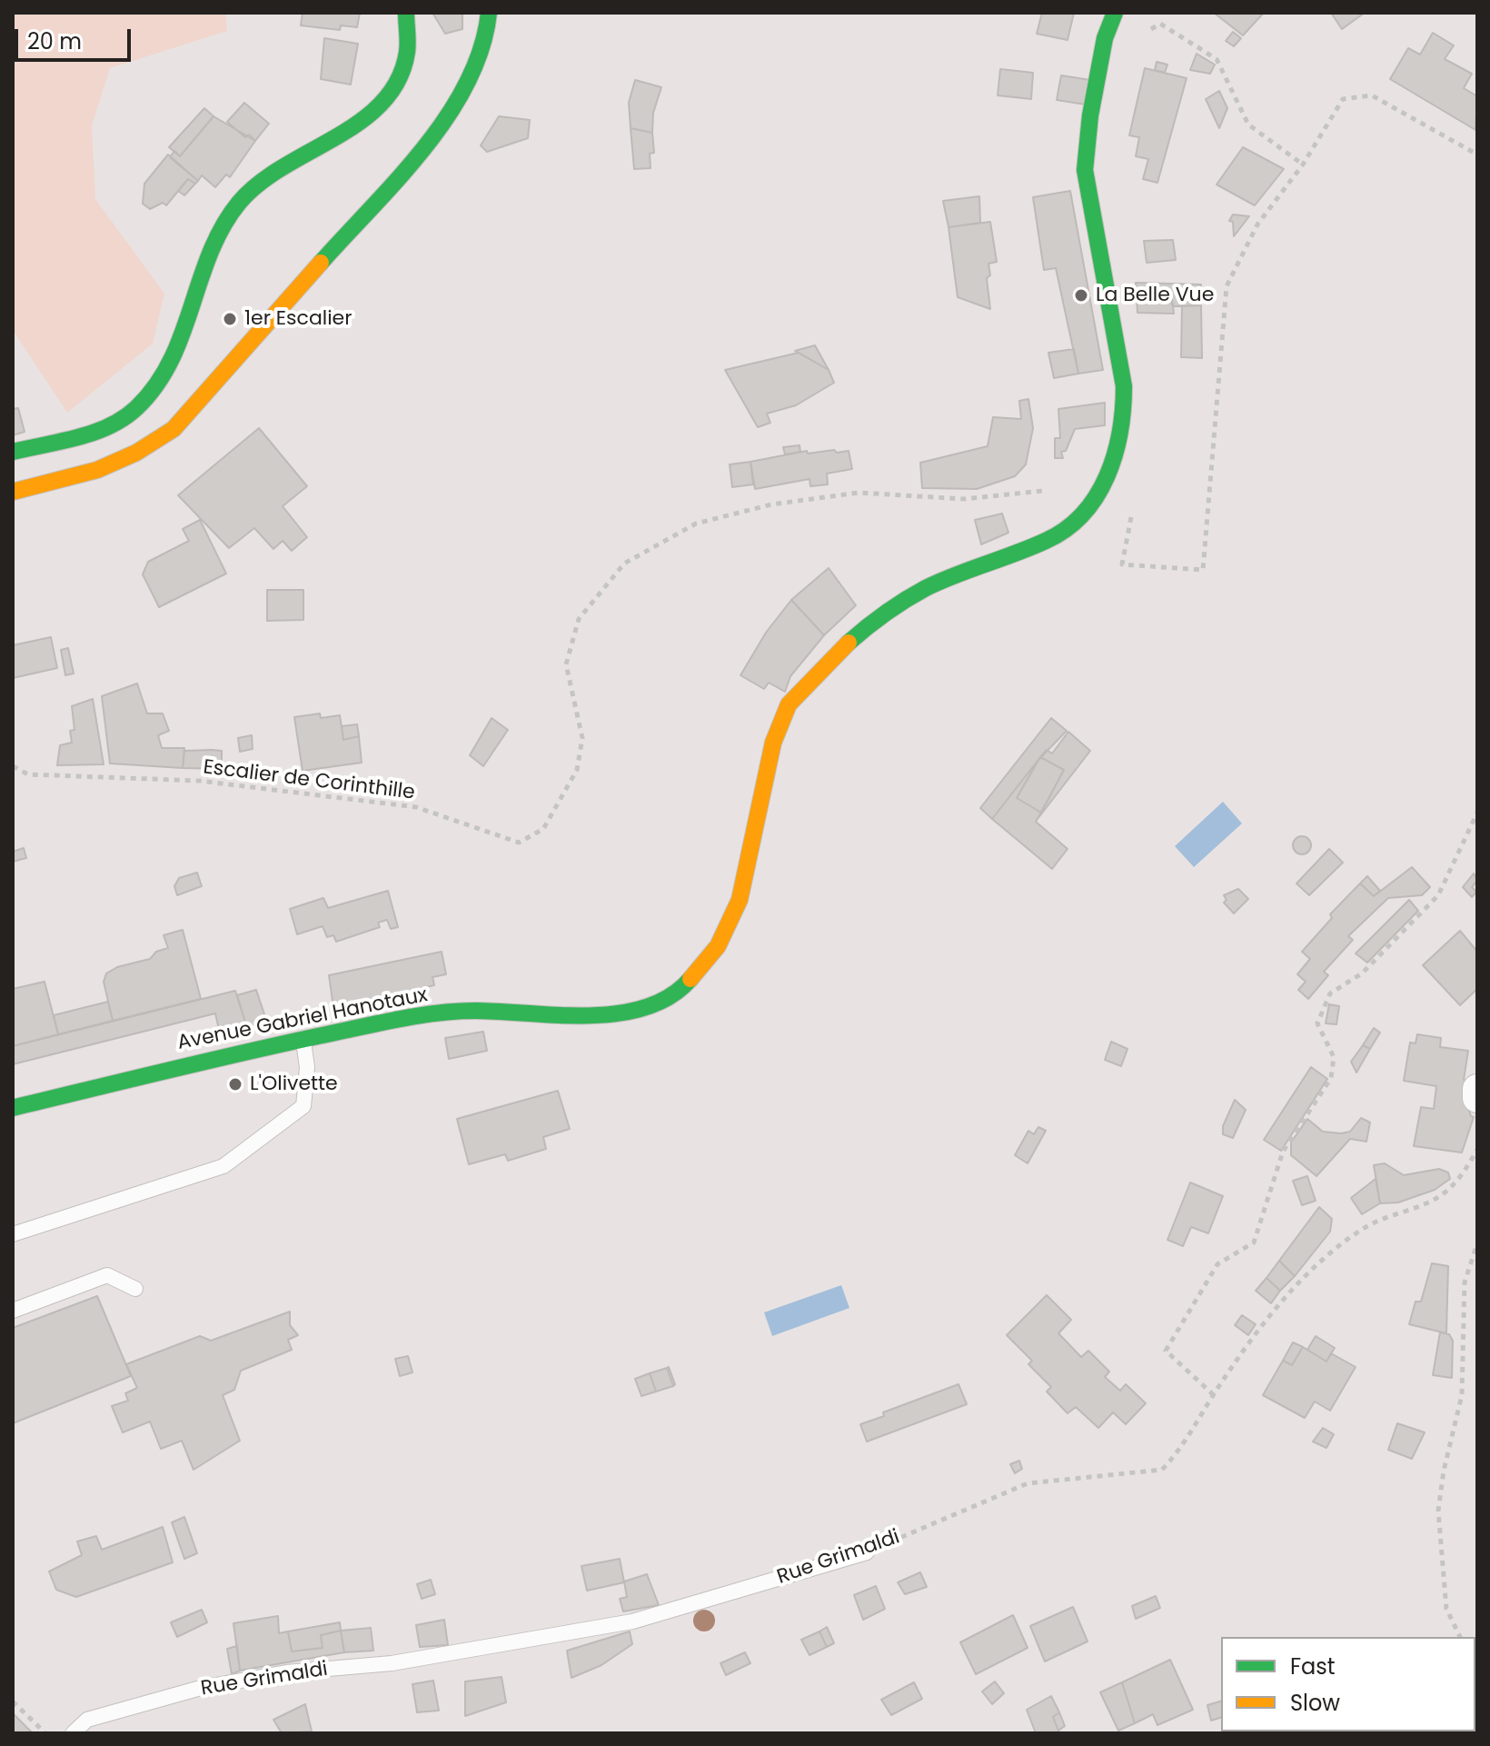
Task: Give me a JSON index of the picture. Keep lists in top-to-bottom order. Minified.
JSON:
{"streets":{"main road":["Avenue Gabriel Hanotaux"],"lane":["Rue Grimaldi"],"path":["Escalier de Corinthille"]},"places":["La Belle Vue","1er Escalier","L'Olivette"],"legend":["Fast","Slow"],"scale_bar":"20 m"}
